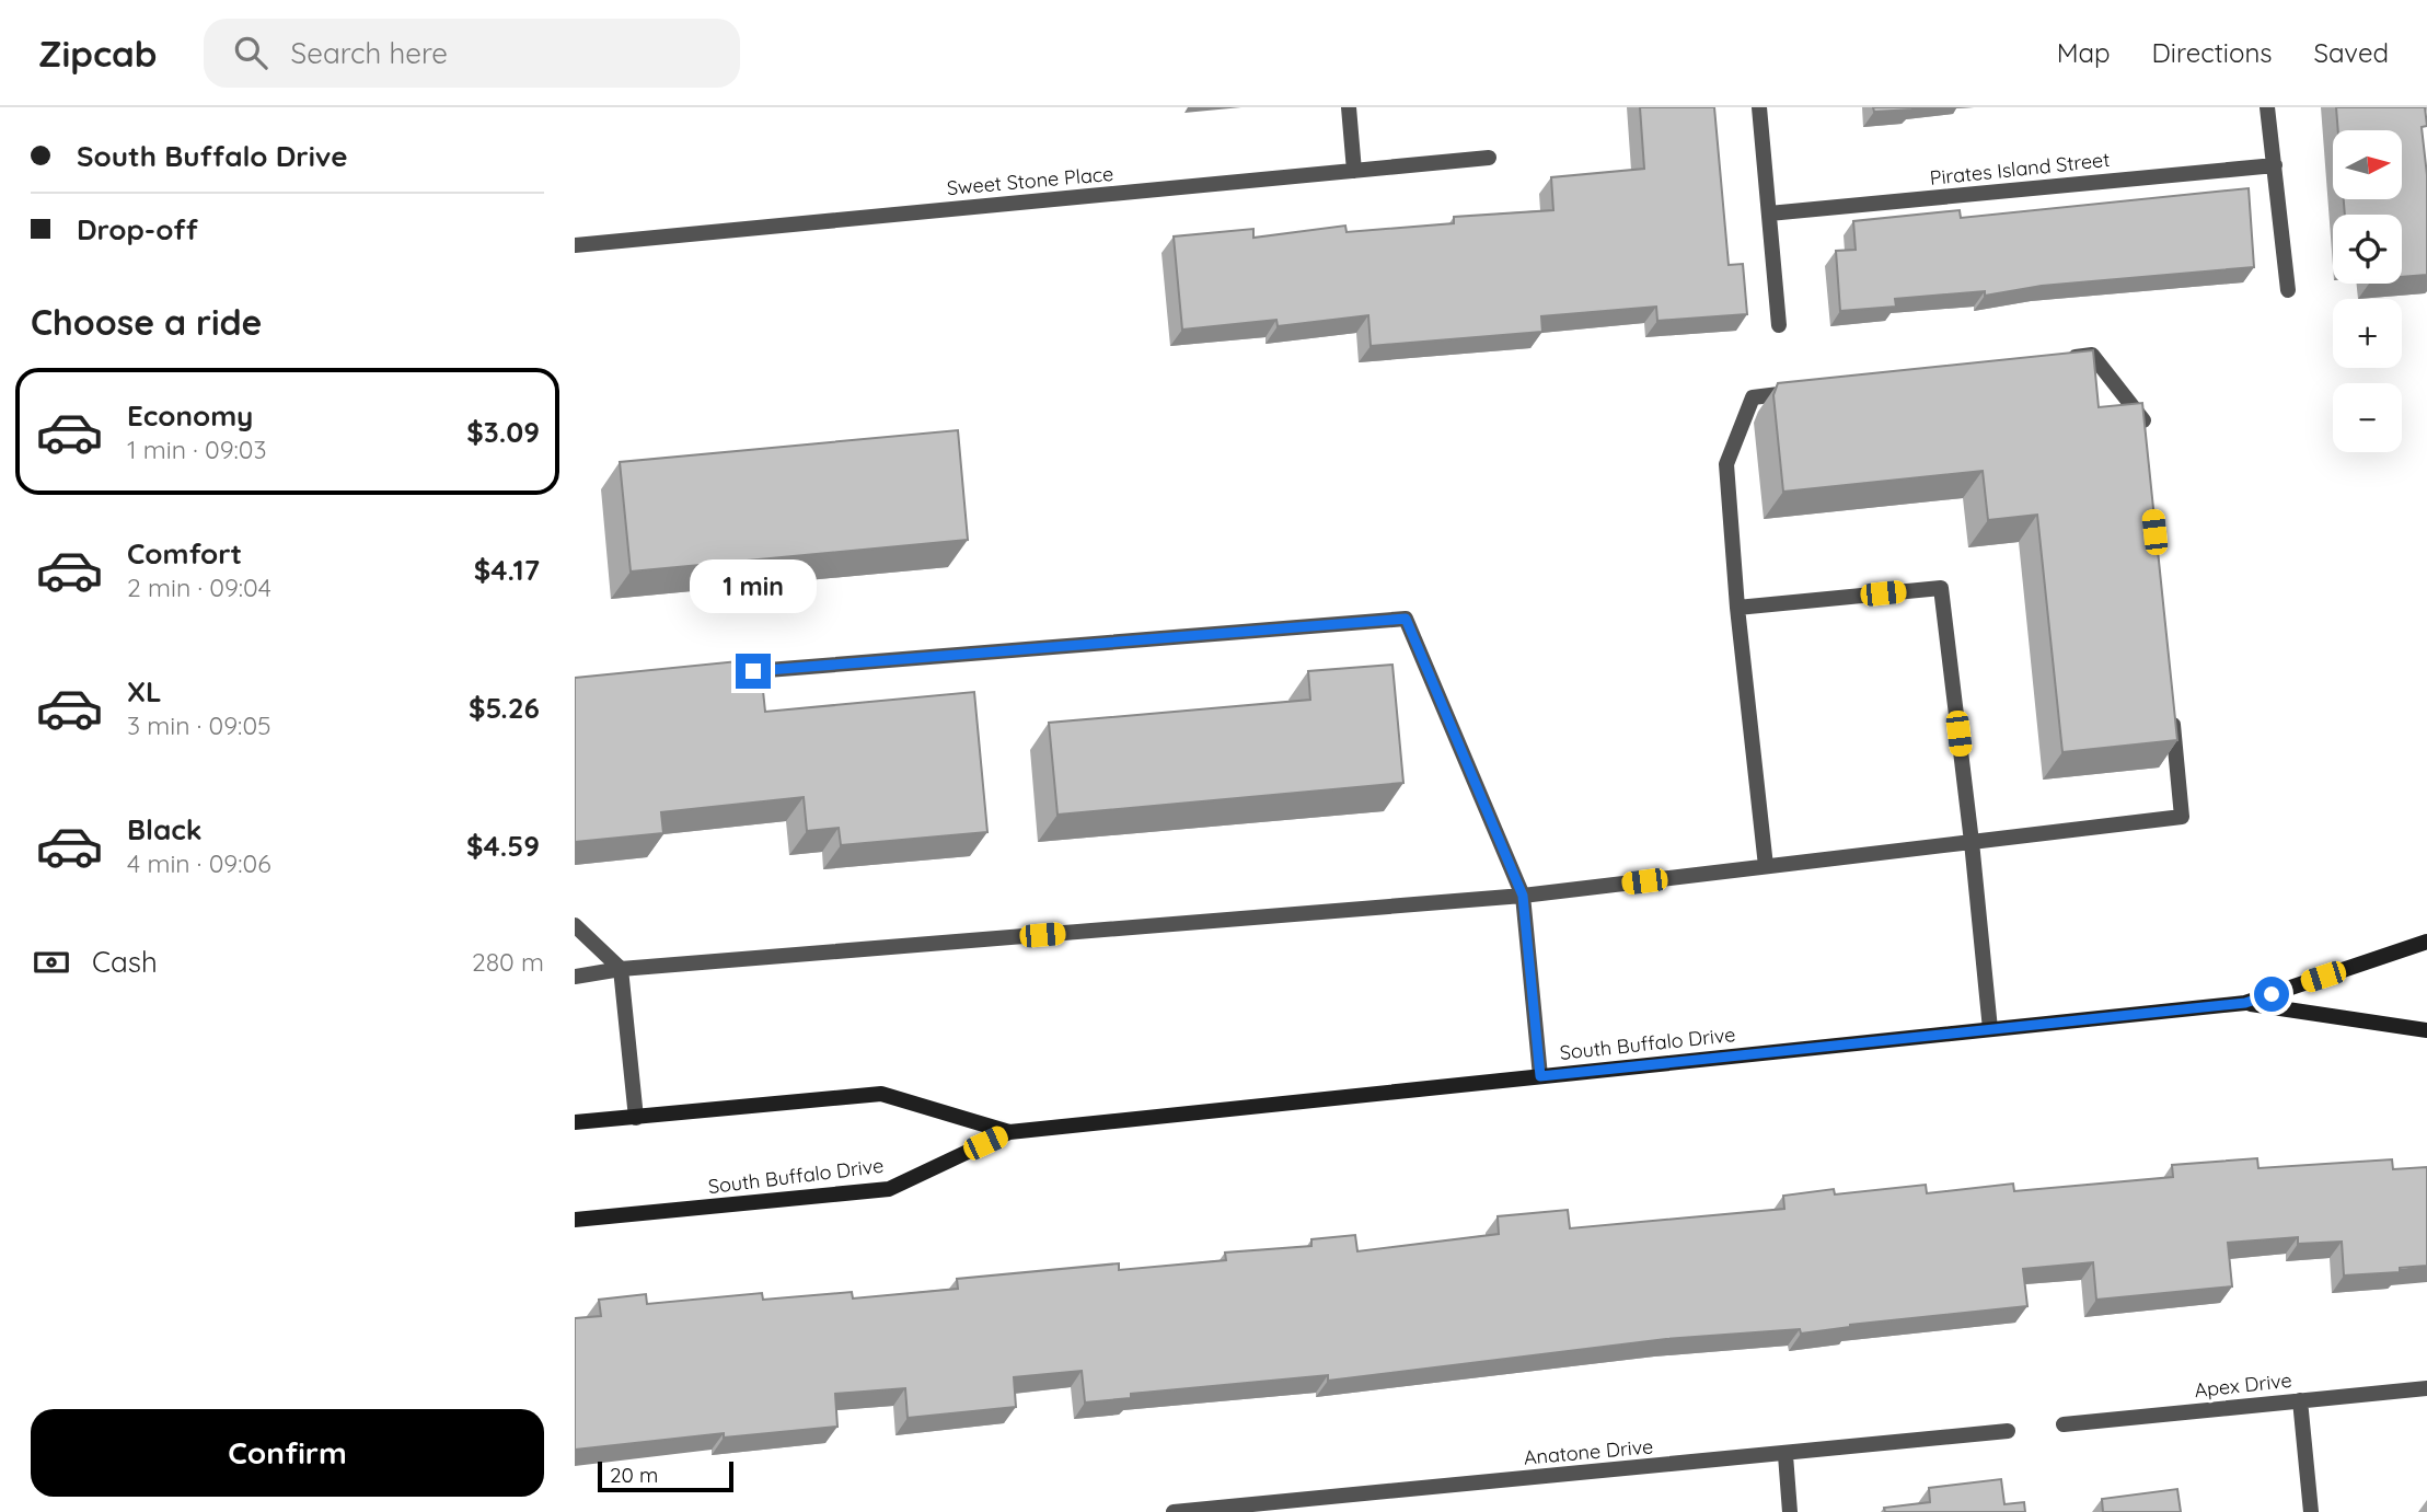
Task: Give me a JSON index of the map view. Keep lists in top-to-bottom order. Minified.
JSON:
{"streets":{"main road":["South Buffalo Drive"],"street":["Pirates Island Street","Sweet Stone Place","Apex Drive","Anatone Drive"]},"scale_bar":"20 m","north":"right","page":{"header":"Zipcab","search":"Search here","nav":["Map","Directions","Saved"],"banner":["South Buffalo Drive","Drop-off"],"map_buttons":["+","−"],"heading":"Choose a ride","list":[{"name":"Economy","note":"1 min · 09:03","value":"$3.09"},{"name":"Comfort","note":"2 min · 09:04","value":"$4.17"},{"name":"XL","note":"3 min · 09:05","value":"$5.26"},{"name":"Black","note":"4 min · 09:06","value":"$4.59"}],"bubble":"1 min","pay":["Cash","280 m"],"buttons":"Confirm","scale":"20 m"}}
